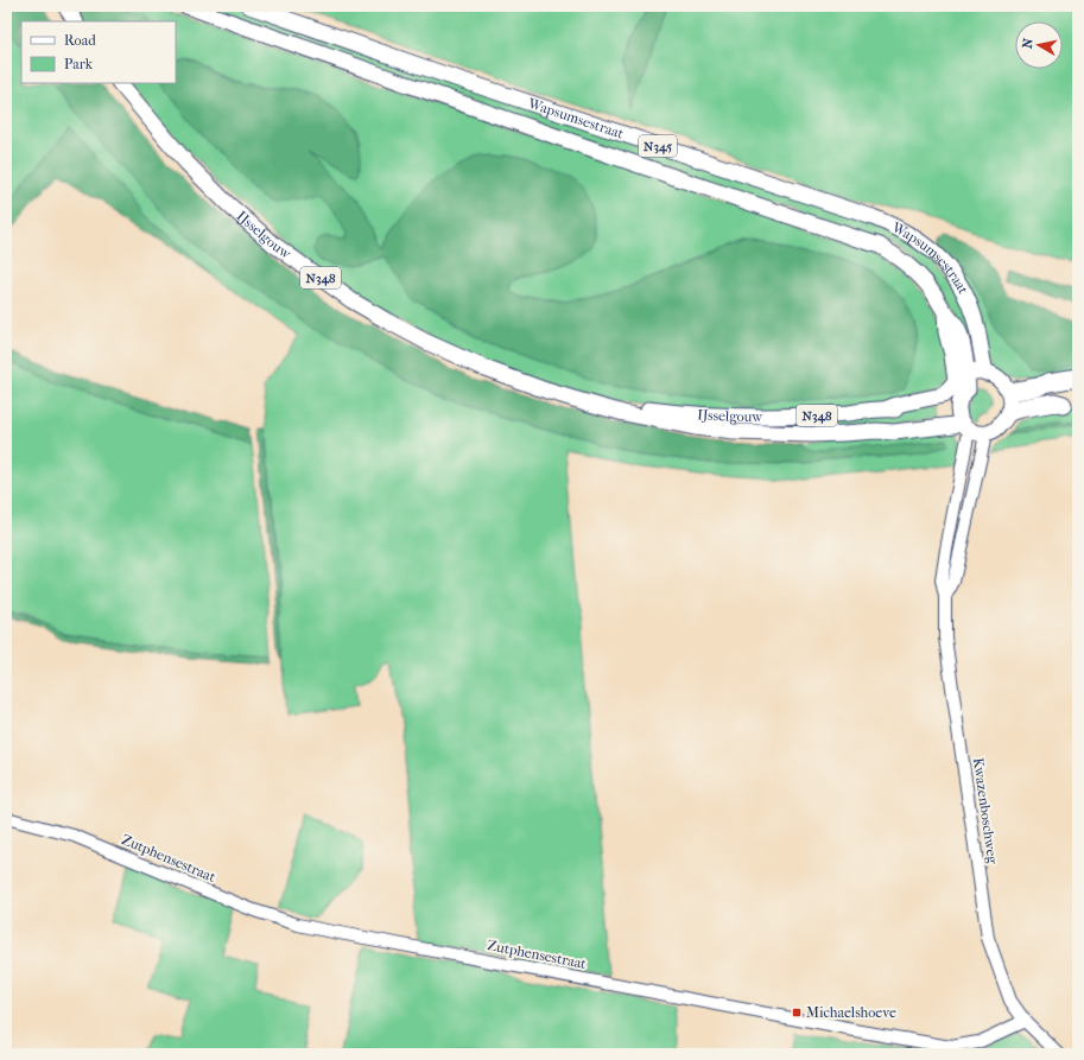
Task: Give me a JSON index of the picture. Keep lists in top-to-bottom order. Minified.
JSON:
{"streets":{"main road":["Wapsumsestraat","N345","IJsselgouw","N348"],"street":["Kwazenboschweg","Zutphensestraat"]},"crossings":[["Kwazenboschweg","Zutphensestraat"]],"places":{"transit":["Michaelshoeve"]},"legend":["Road","Park"],"north":"left"}
